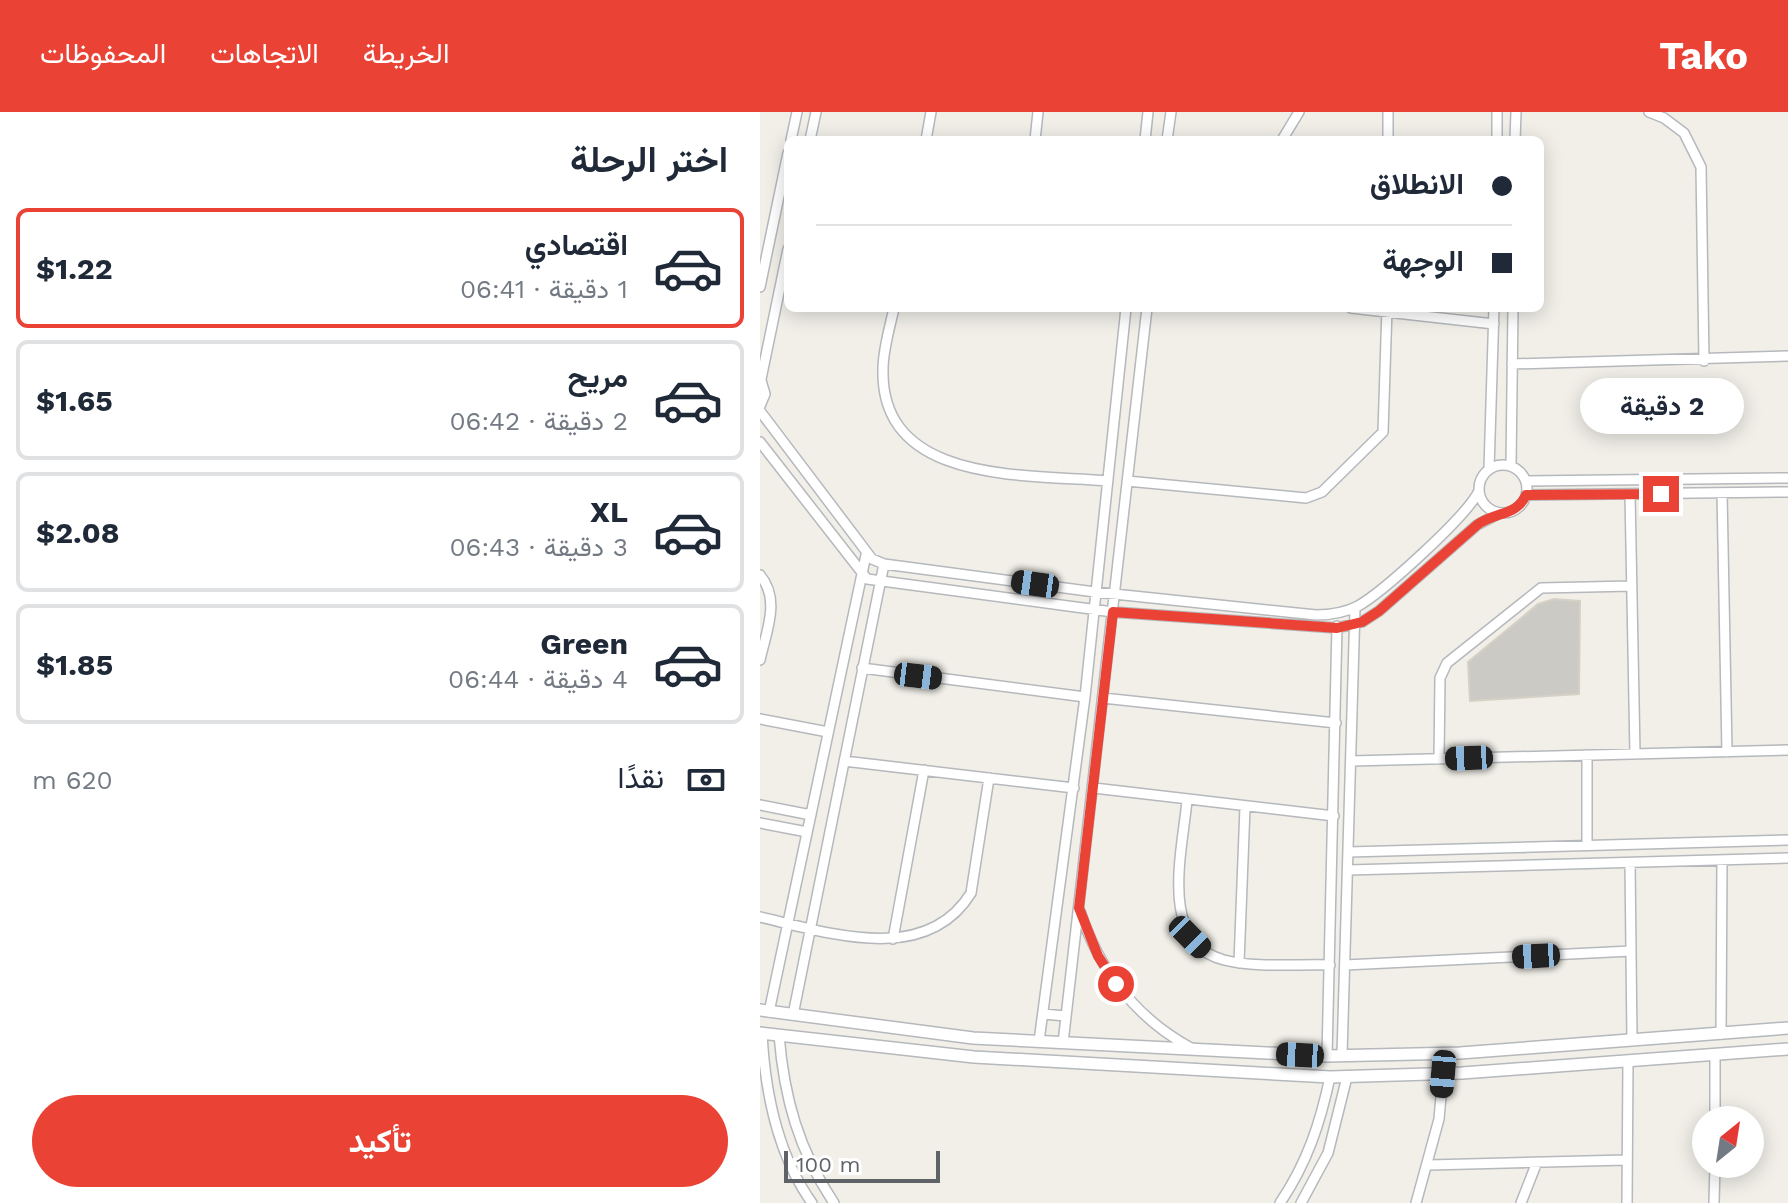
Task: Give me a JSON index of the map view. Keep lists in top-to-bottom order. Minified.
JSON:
{"scale_bar":"100 m","north":"top right","page":{"header":"Tako","nav":["الخريطة","الاتجاهات","المحفوظات"],"heading":"اختر الرحلة","banner":["الانطلاق","الوجهة"],"list":[{"name":"اقتصادي","note":"1 دقيقة · 06:41","value":"$1.22"},{"name":"مريح","note":"2 دقيقة · 06:42","value":"$1.65"},{"name":"XL","note":"3 دقيقة · 06:43","value":"$2.08"},{"name":"Green","note":"4 دقيقة · 06:44","value":"$1.85"}],"bubble":"2 دقيقة","pay":["نقدًا","620 m"],"buttons":"تأكيد","scale":"100 m"}}
